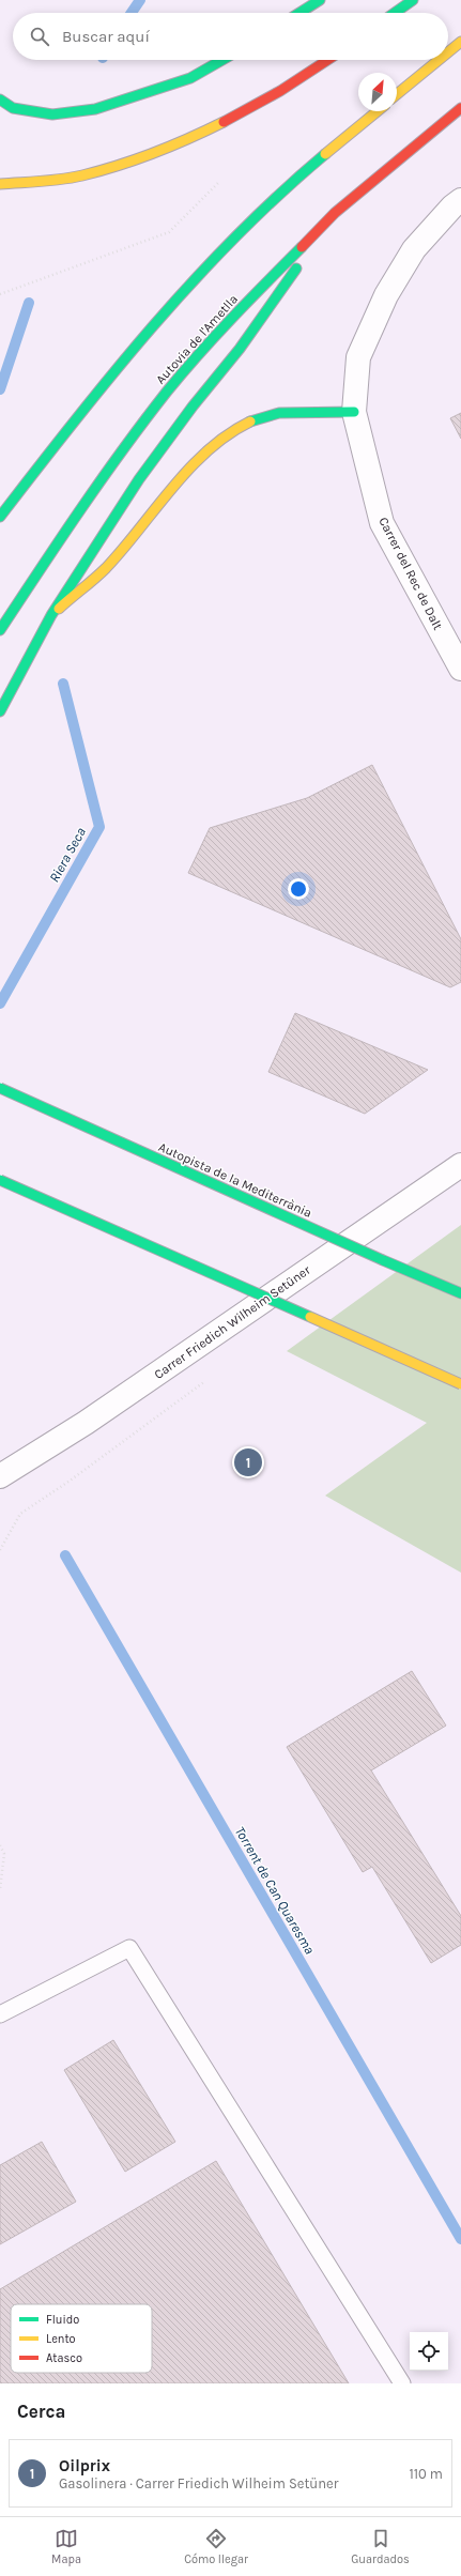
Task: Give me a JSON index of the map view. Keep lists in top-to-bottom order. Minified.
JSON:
{"streets":{"main road":["Autovia de l'Ametlla","Autopista de la Mediterrània"],"street":["Carrer del Rec de Dalt","Carrer Friedich Wilheim Setüner"]},"water":["Riera Seca","Torrent de Can Quaresma"],"legend":["Fluido","Lento","Atasco"],"north":"top right","page":{"search":"Buscar aquí","pins":"1","heading":"Cerca","list":[{"mark":"1","name":"Oilprix","note":"Gasolinera · Carrer Friedich Wilheim Setüner","value":"110 m"}],"nav":["Mapa","Cómo llegar","Guardados"]}}
